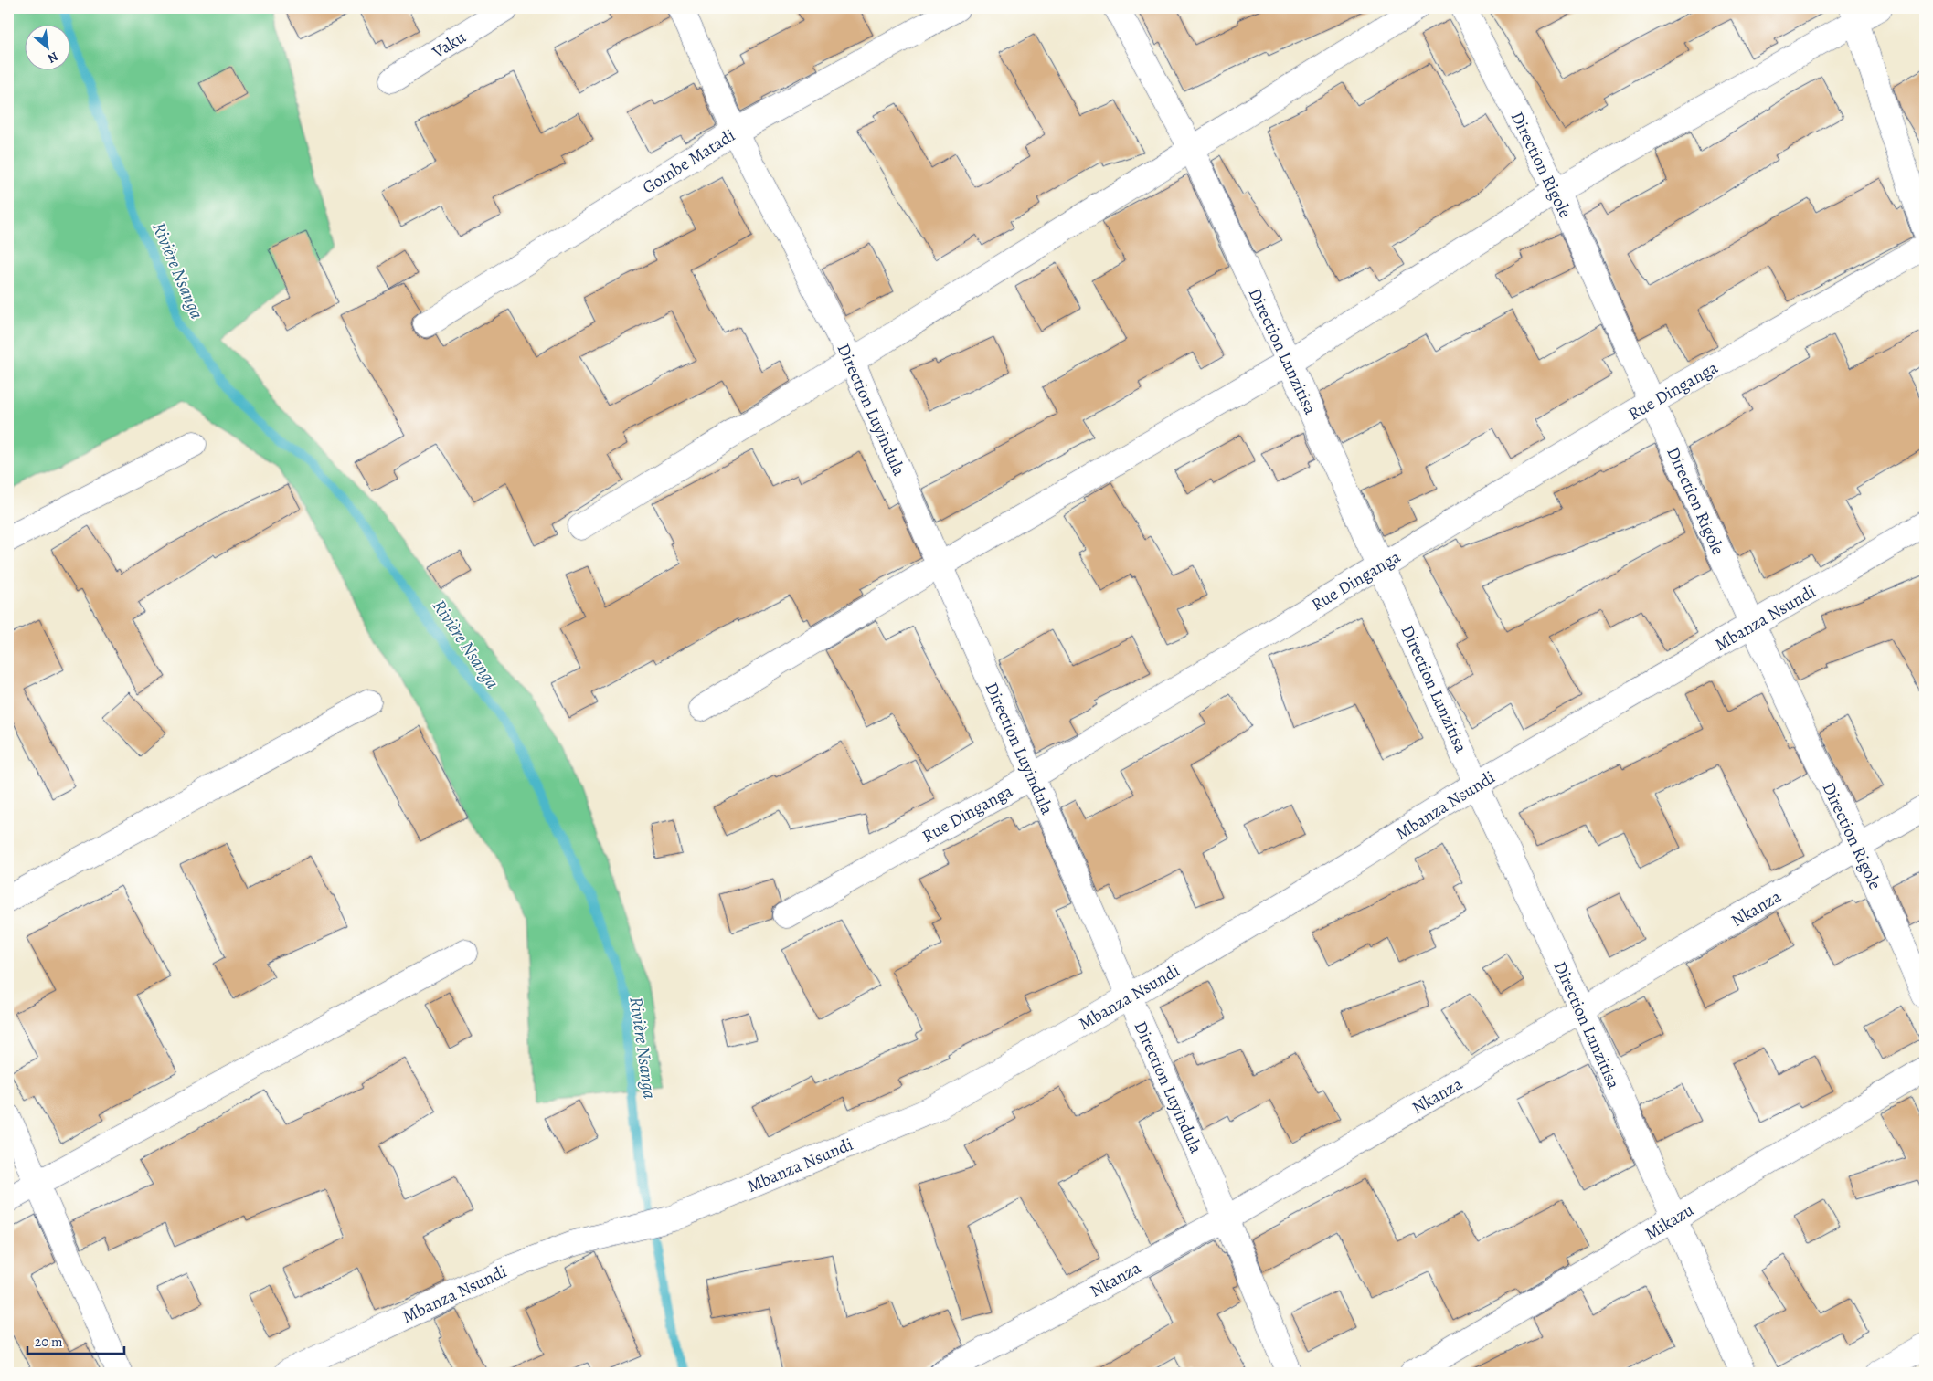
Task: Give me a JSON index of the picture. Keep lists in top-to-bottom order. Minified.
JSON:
{"streets":{"street":["Vaku","Gombe Matadi","Direction Rigole","Direction Lunzitisa","Rue Dinganga","Direction Luyindula","Mbanza Nsundi","Nkanza","Mikazu"]},"crossings":[["Gombe Matadi","Direction Luyindula"],["Direction Rigole","Rue Dinganga"],["Direction Rigole","Mbanza Nsundi"],["Direction Rigole","Nkanza"],["Direction Lunzitisa","Rue Dinganga"],["Direction Lunzitisa","Mbanza Nsundi"],["Direction Lunzitisa","Nkanza"],["Direction Lunzitisa","Mikazu"],["Rue Dinganga","Direction Luyindula"],["Direction Luyindula","Mbanza Nsundi"],["Direction Luyindula","Nkanza"]],"water":["Rivière Nsanga"],"scale_bar":"20 m","north":"bottom right"}
